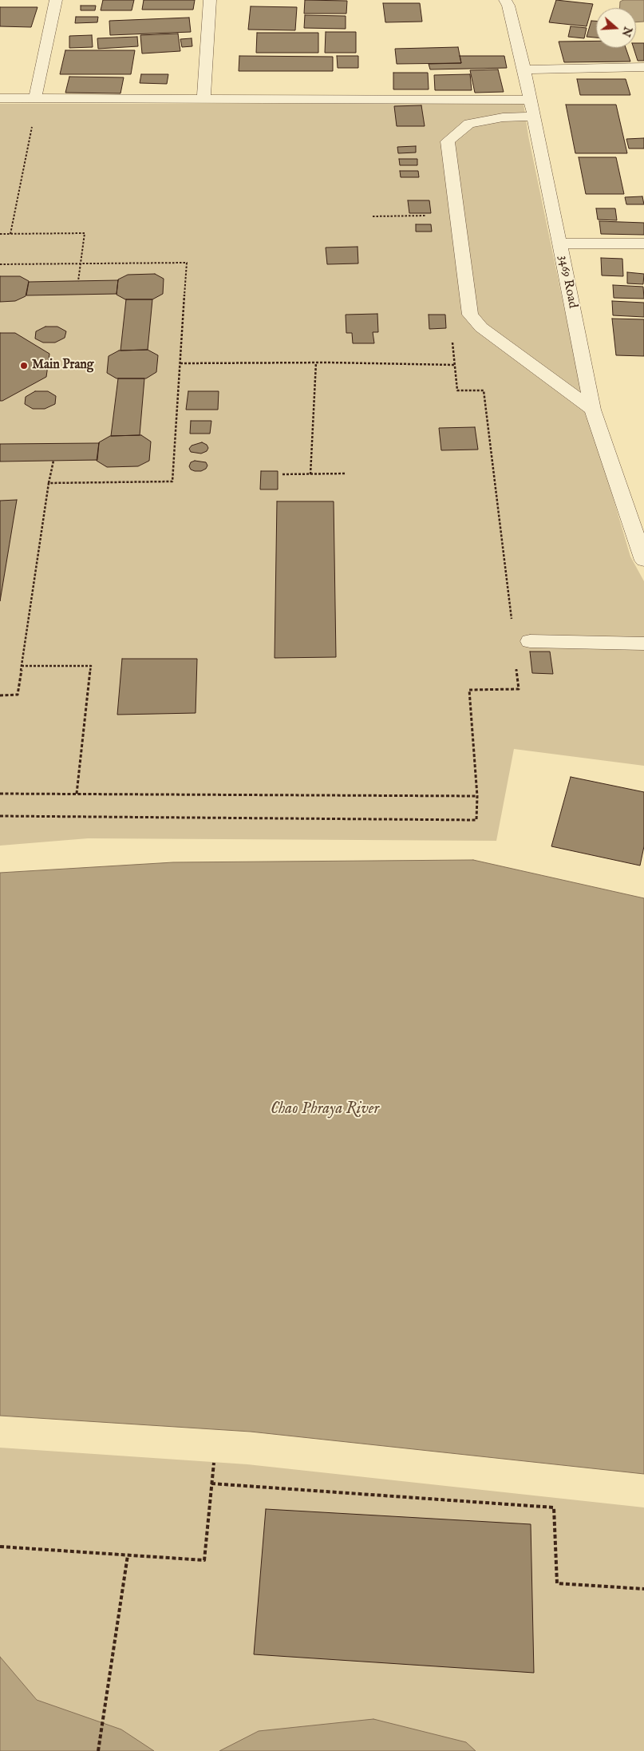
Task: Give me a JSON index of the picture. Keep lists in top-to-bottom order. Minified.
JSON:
{"streets":{"street":["3469 Road"]},"water":["Chao Phraya River"],"places":["Main Prang"],"north":"right"}
